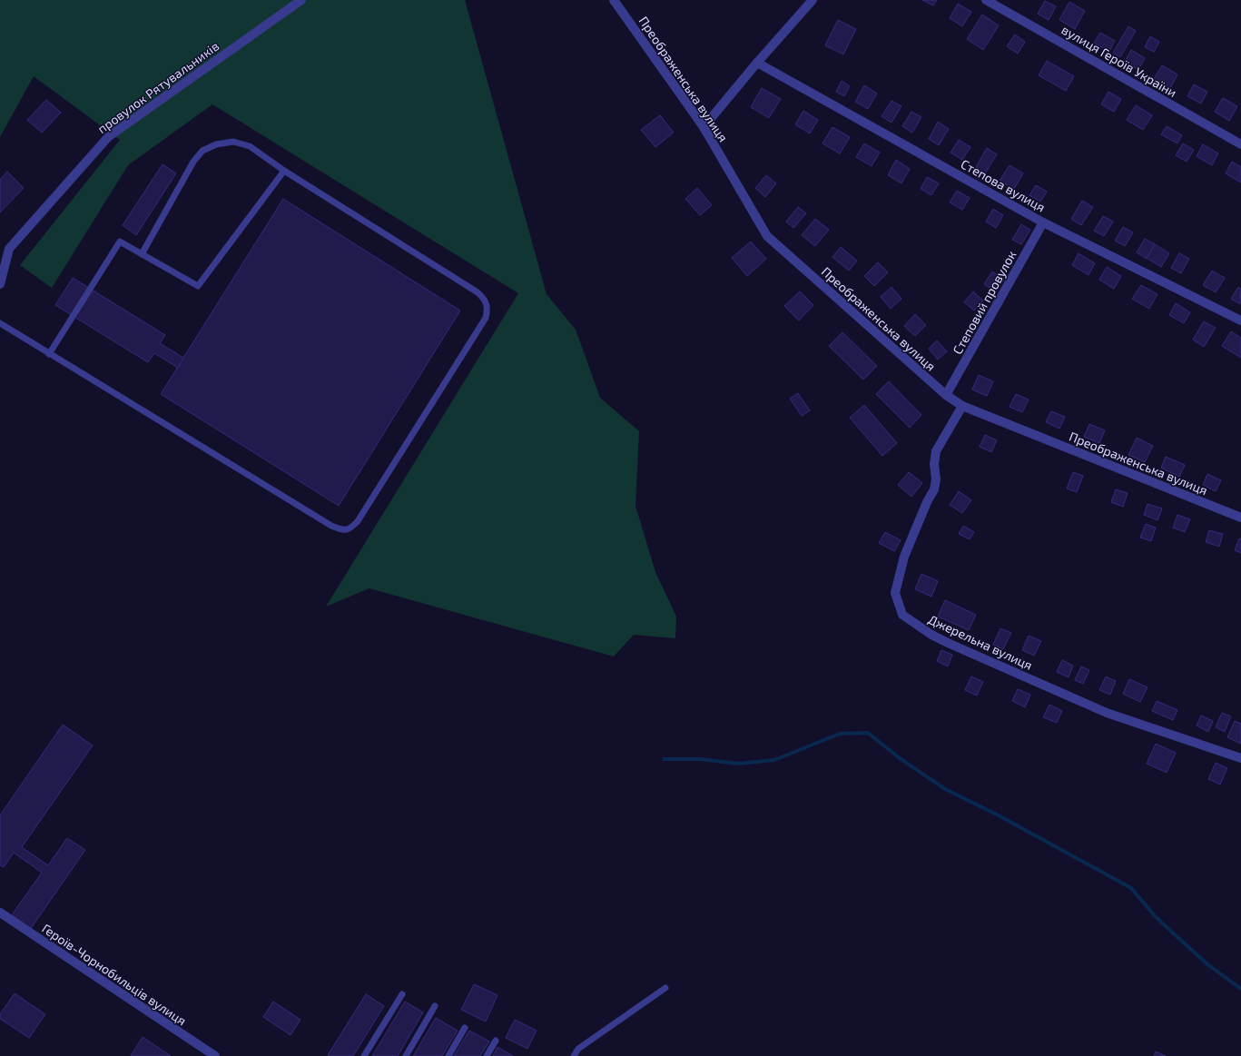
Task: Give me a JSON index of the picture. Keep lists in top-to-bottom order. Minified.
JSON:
{"streets":{"street":["вулиця Героїв України","Преображенська вулиця","провулок Рятувальників","Степова вулиця","Степовий провулок","Джерельна вулиця","Героїв-Чорнобильців вулиця"]},"crossings":[["Преображенська вулиця","Степовий провулок"],["Преображенська вулиця","Джерельна вулиця"],["Степова вулиця","Степовий провулок"]]}
